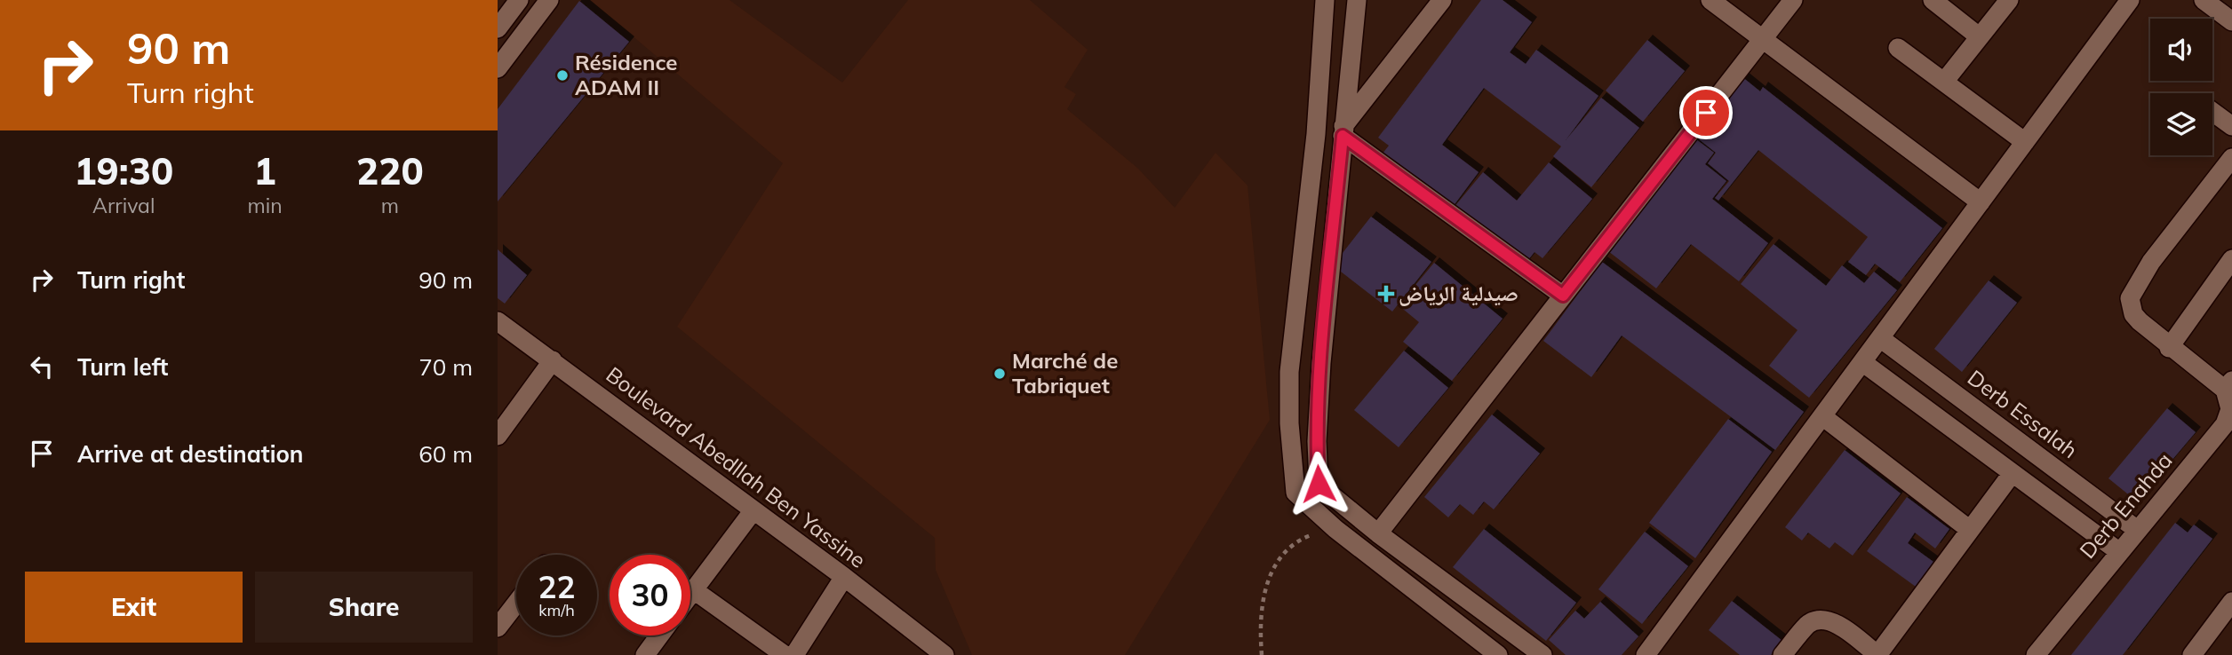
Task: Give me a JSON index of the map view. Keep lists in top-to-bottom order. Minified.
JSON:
{"streets":{"street":["Derb Essalah","Boulevard Abedllah Ben Yassine","Derb Enahda"]},"crossings":[["Derb Essalah","Derb Enahda"]],"places":{"other":["Résidence ADAM II","Marché de Tabriquet"],"health":["صيدلية الرياض"]},"page":{"turn":["90 m","Turn right"],"eta":["19:30","Arrival","1","min","220","m"],"list":[{"name":"Turn right","value":"90 m"},{"name":"Turn left","value":"70 m"},{"name":"Arrive at destination","value":"60 m"}],"speed":"22 km/h","limit":"30","buttons":["Exit","Share"]}}
